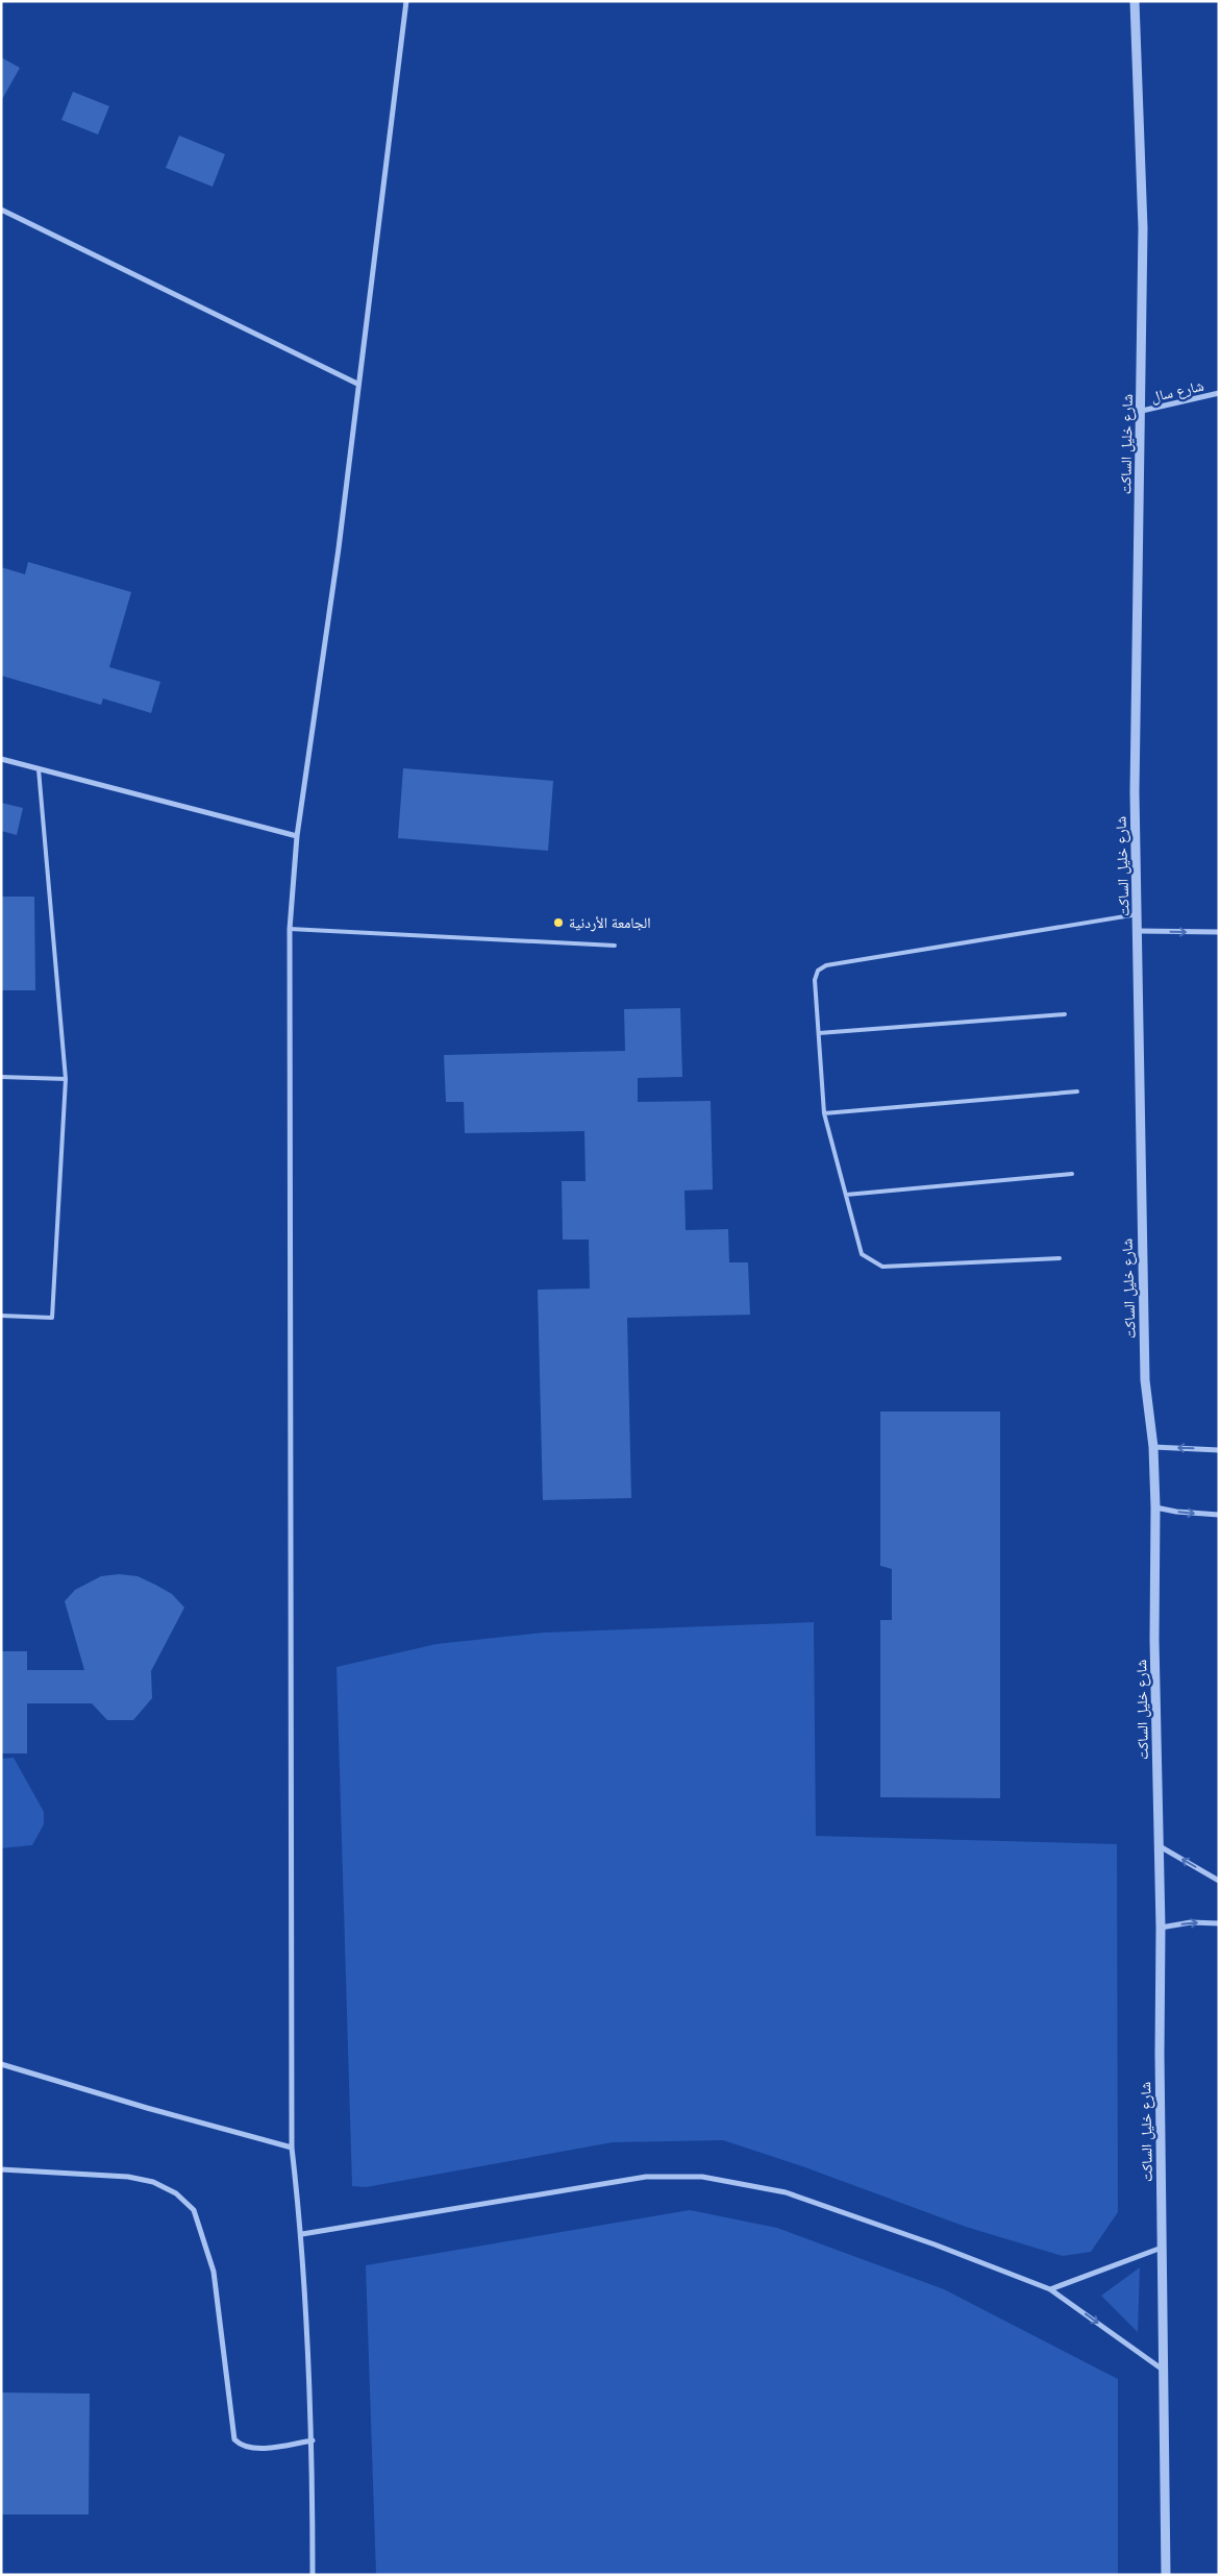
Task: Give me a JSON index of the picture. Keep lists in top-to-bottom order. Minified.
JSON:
{"streets":{"street":["شارع سال","شارع خليل الساكت"]},"crossings":[["شارع سال","شارع خليل الساكت"]],"places":["الجامعة الأردنية"]}
